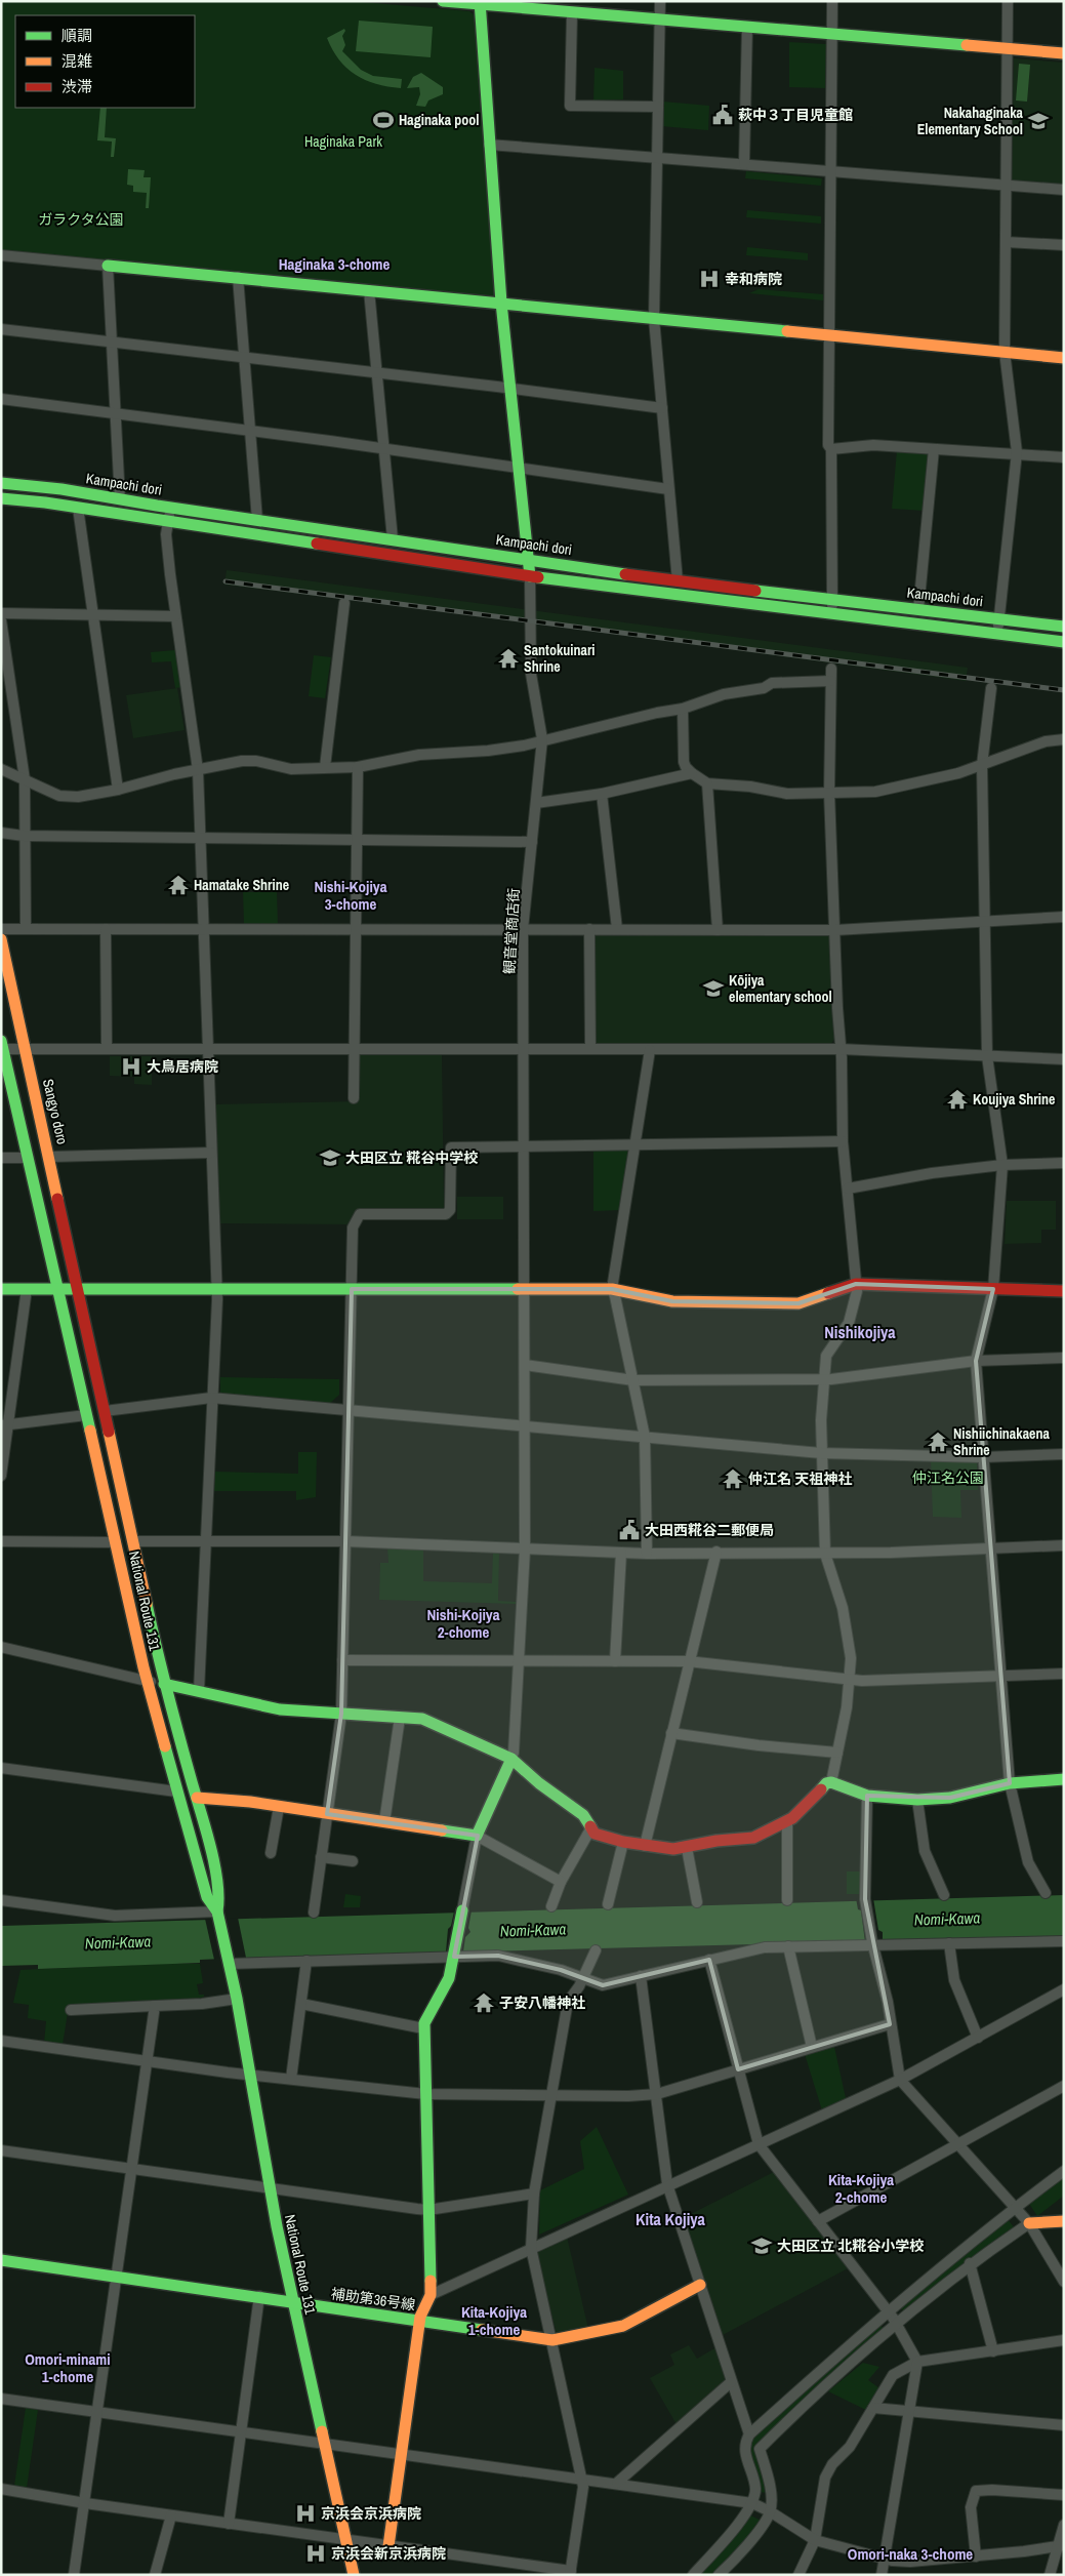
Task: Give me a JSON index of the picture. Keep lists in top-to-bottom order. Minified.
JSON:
{"streets":{"main road":["Kampachi dori","Sangyo doro","National Route 131","補助第36号線"],"street":["観音堂商店街"]},"crossings":[["Sangyo doro","National Route 131"],["National Route 131","補助第36号線"]],"districts":["Haginaka 3-chome","Nishi-Kojiya 3-chome","Nishikojiya","Nishi-Kojiya 2-chome","Kita-Kojiya 2-chome","Kita Kojiya","Kita-Kojiya 1-chome","Omori-minami 1-chome","Omori-naka 3-chome"],"water":["Nomi-Kawa"],"parks":["Haginaka Park","ガラクタ公園","仲江名公園"],"places":{"public building":["萩中３丁目児童館","大田西糀谷二郵便局"],"sports":["Haginaka pool"],"school or university":["Nakahaginaka Elementary School","Kōjiya elementary school","大田区立 糀谷中学校","大田区立 北糀谷小学校"],"hospital":["幸和病院","大鳥居病院","京浜会京浜病院","京浜会新京浜病院"],"temple":["Santokuinari Shrine","Hamatake Shrine","Koujiya Shrine","Nishiichinakaena Shrine","仲江名 天祖神社","子安八幡神社"]},"legend":["順調","混雑","渋滞"]}
